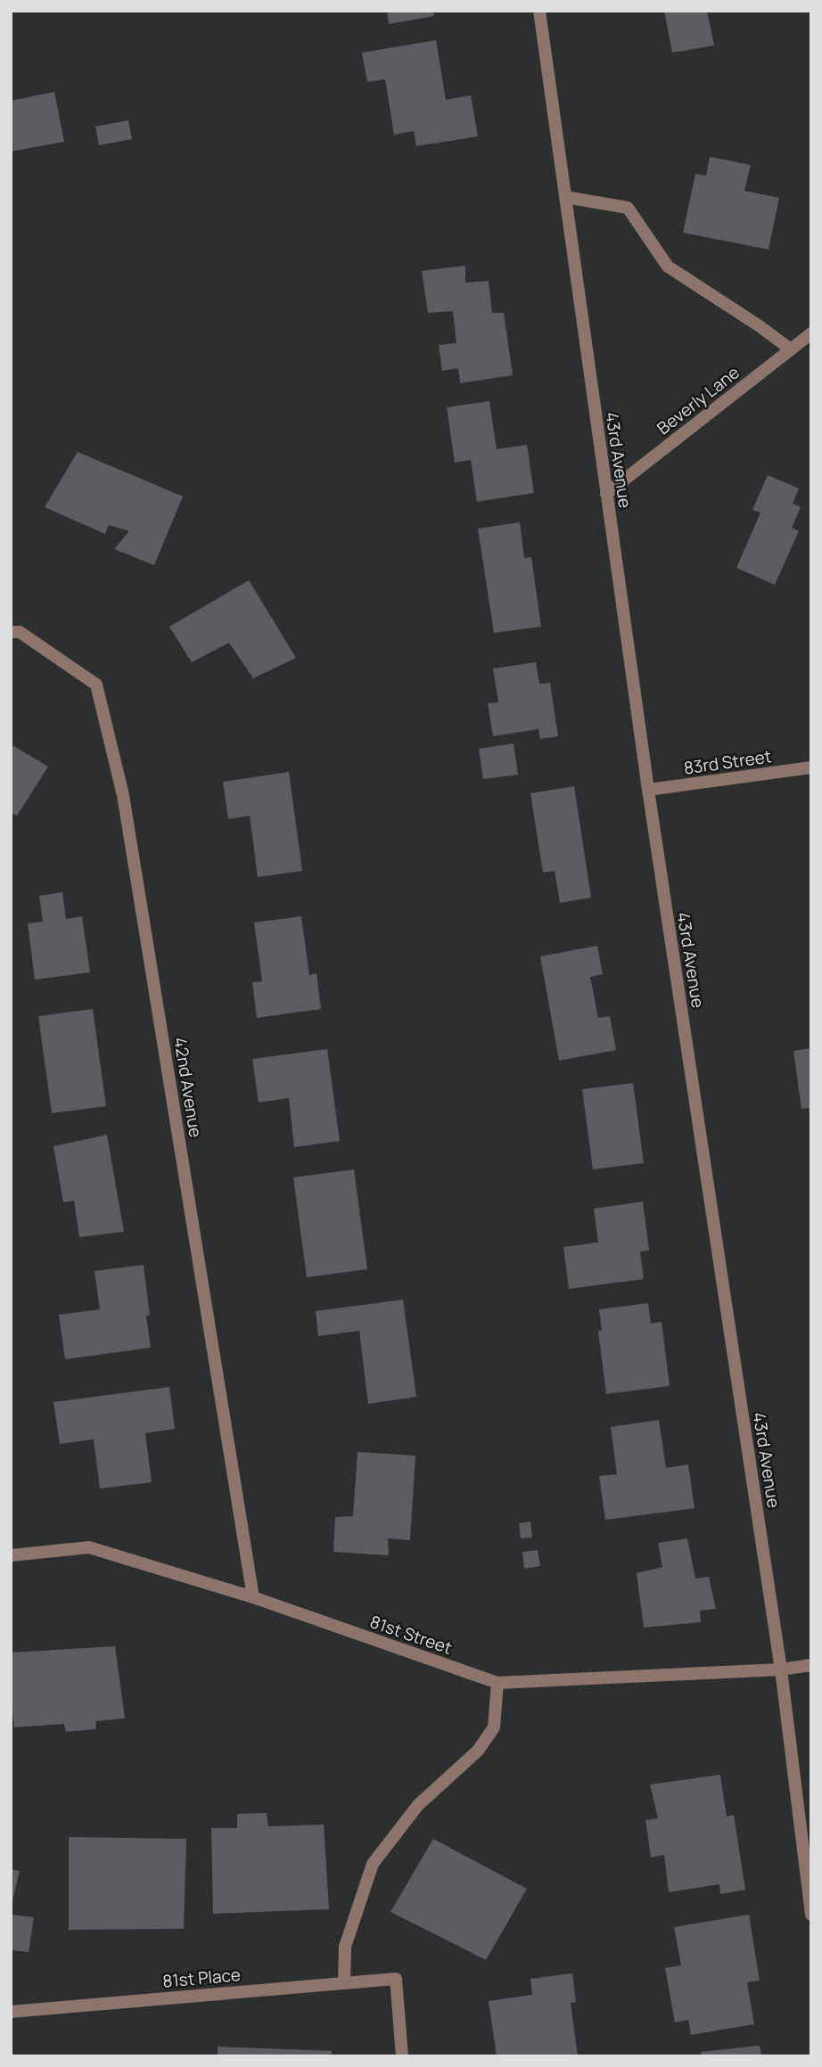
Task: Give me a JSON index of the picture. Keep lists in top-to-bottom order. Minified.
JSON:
{"streets":{"street":["Beverly Lane","43rd Avenue","83rd Street","42nd Avenue","81st Street","81st Place"]},"crossings":[["Beverly Lane","43rd Avenue"],["43rd Avenue","83rd Street"],["43rd Avenue","81st Street"],["42nd Avenue","81st Street"]]}
